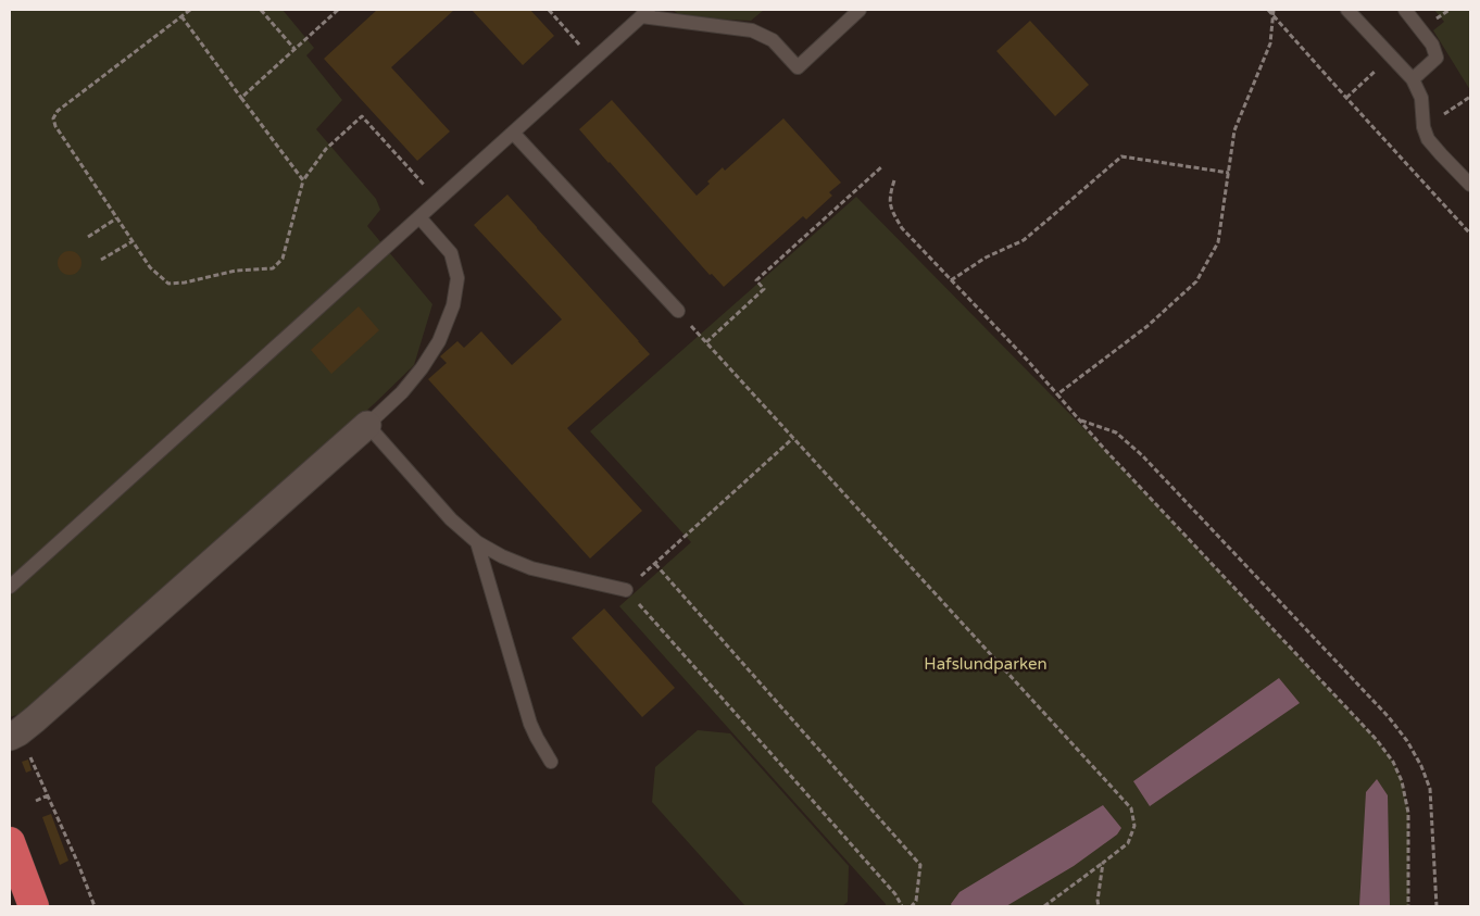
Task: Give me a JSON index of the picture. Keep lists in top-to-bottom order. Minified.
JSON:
{"parks":["Hafslundparken"]}
